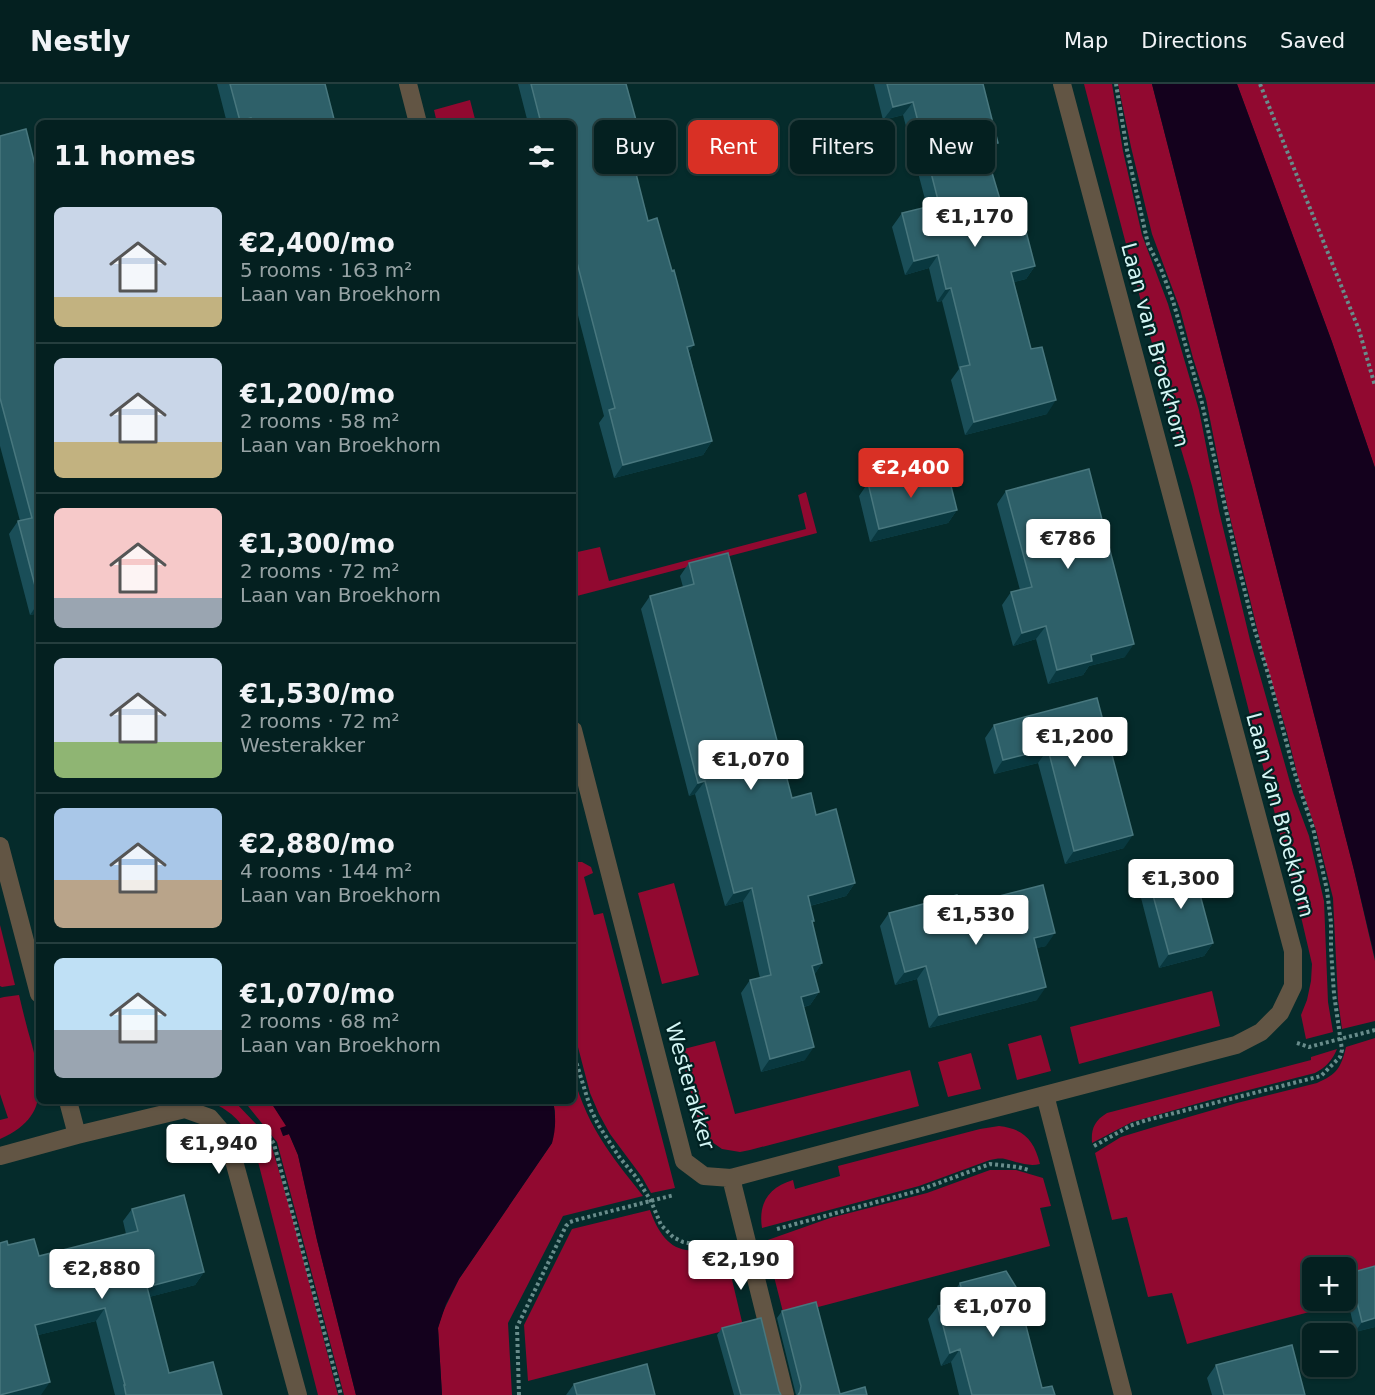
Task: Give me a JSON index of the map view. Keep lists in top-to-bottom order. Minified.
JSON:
{"streets":{"street":["Laan van Broekhorn","Westerakker"]},"crossings":[["Laan van Broekhorn","Westerakker"]],"page":{"header":"Nestly","nav":["Map","Directions","Saved"],"chip":["Buy","Rent","Filters","New"],"heading":"11 homes","list":[{"name":"€2,400/mo","note":"5 rooms · 163 m² · Laan van Broekhorn"},{"name":"€1,200/mo","note":"2 rooms · 58 m² · Laan van Broekhorn"},{"name":"€1,300/mo","note":"2 rooms · 72 m² · Laan van Broekhorn"},{"name":"€1,530/mo","note":"2 rooms · 72 m² · Westerakker"},{"name":"€2,880/mo","note":"4 rooms · 144 m² · Laan van Broekhorn"},{"name":"€1,070/mo","note":"2 rooms · 68 m² · Laan van Broekhorn"}],"price":["€1,170","€2,400","€786","€1,200","€1,070","€1,300","€1,530","€1,940","€2,190","€2,880","€1,070"],"map_buttons":["+","−"]}}
